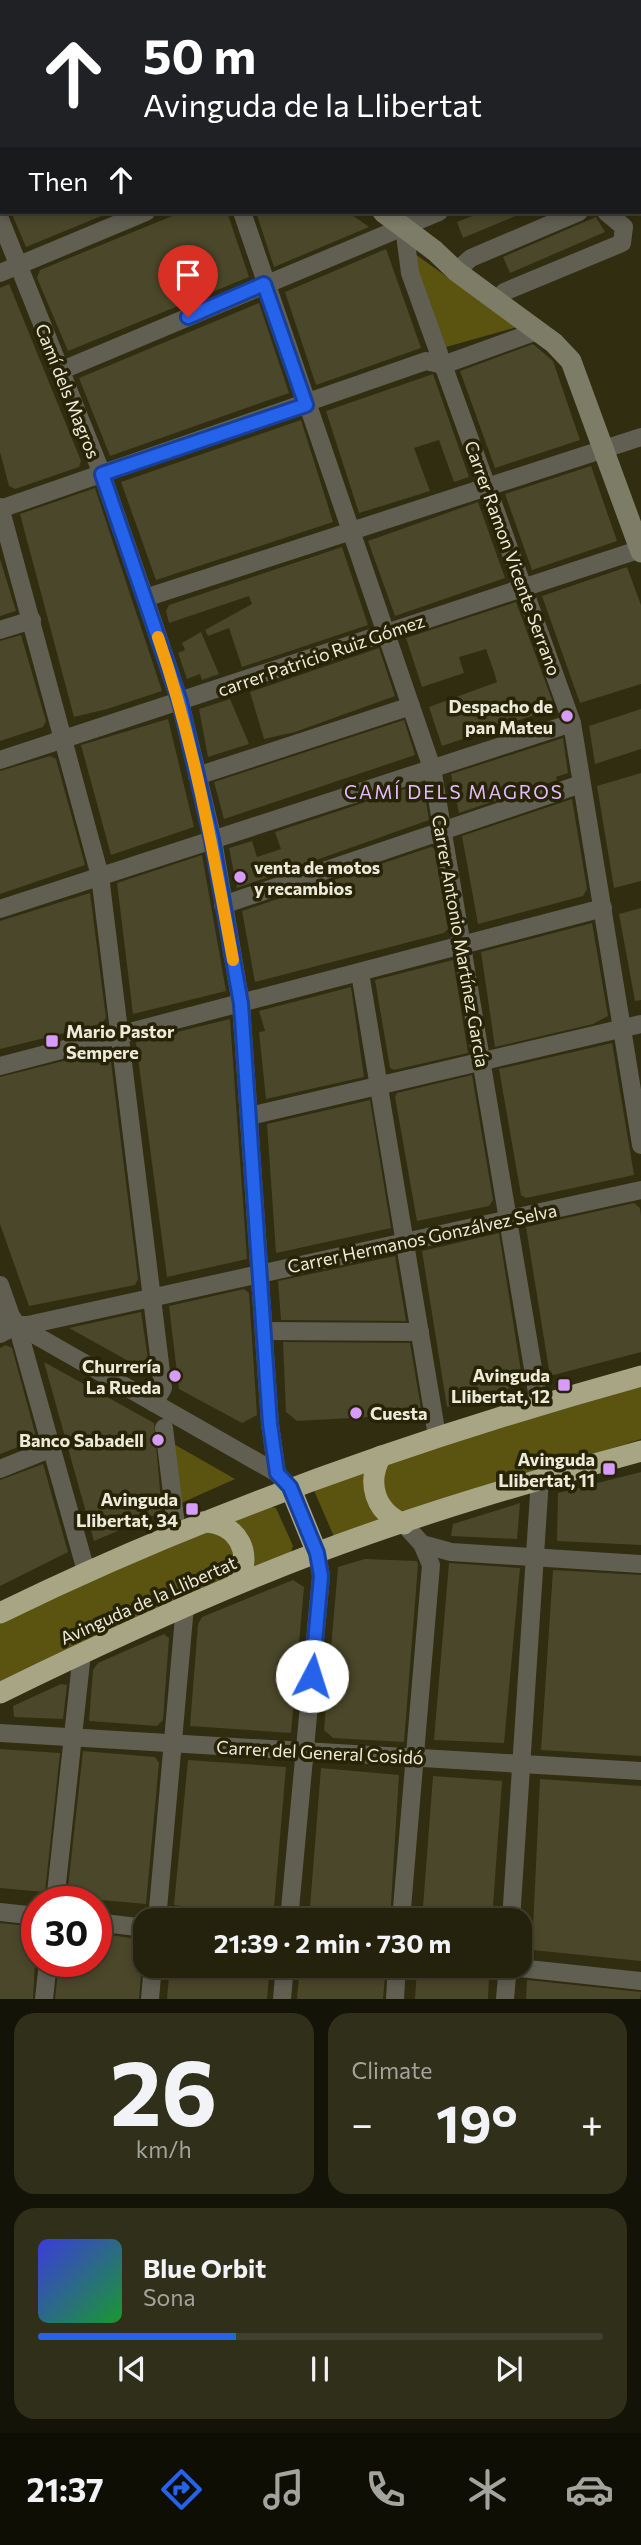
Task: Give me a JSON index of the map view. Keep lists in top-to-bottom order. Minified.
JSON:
{"streets":{"highway":["Avinguda de la Llibertat"],"street":["Camí dels Magros","Carrer Ramon Vicente Serrano","carrer Patricio Ruiz Gómez","Carrer Antonio Martínez García","Carrer Hermanos Gonzálvez Selva","Carrer del General Cosidó"]},"crossings":[["Camí dels Magros","carrer Patricio Ruiz Gómez"],["Camí dels Magros","Carrer Hermanos Gonzálvez Selva"],["Carrer Ramon Vicente Serrano","carrer Patricio Ruiz Gómez"],["carrer Patricio Ruiz Gómez","Carrer Antonio Martínez García"],["Carrer Antonio Martínez García","Carrer Hermanos Gonzálvez Selva"]],"districts":["CAMÍ DELS MAGROS"],"places":{"other":["Despacho de pan Mateu","venta de motos y recambios","Churrería La Rueda","Cuesta","Banco Sabadell"],"transit":["Mario Pastor Sempere","Avinguda Llibertat, 12","Avinguda Llibertat, 11","Avinguda Llibertat, 34"]},"page":{"turn":["50 m","Avinguda de la Llibertat"],"then":"Then","limit":"30","trip":"21:39 · 2 min · 730 m","tile":[["26","km/h"],"Climate"],"heat":["−","19°","+"],"song":["Blue Orbit","Sona"],"tabs":"21:37"}}
